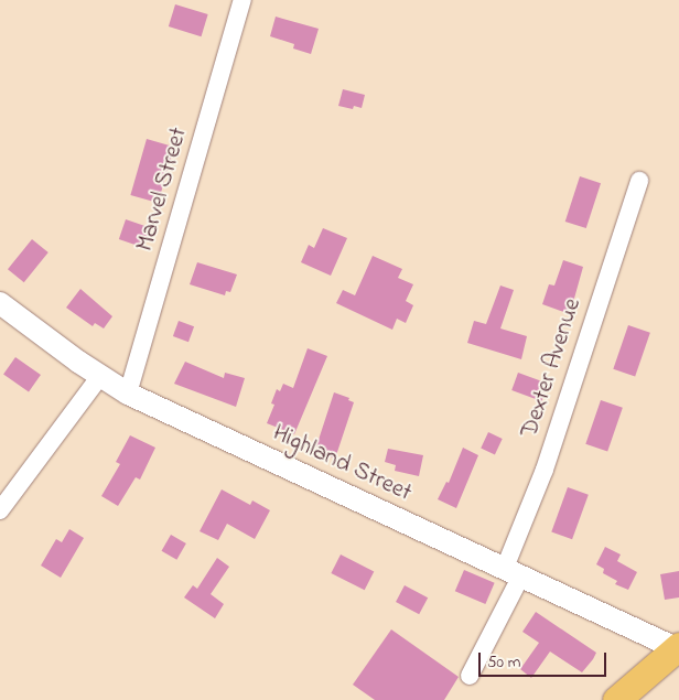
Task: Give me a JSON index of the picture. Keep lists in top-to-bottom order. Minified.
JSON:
{"streets":{"street":["Marvel Street","Dexter Avenue","Highland Street"]},"crossings":[["Marvel Street","Highland Street"],["Dexter Avenue","Highland Street"]],"scale_bar":"50 m"}
